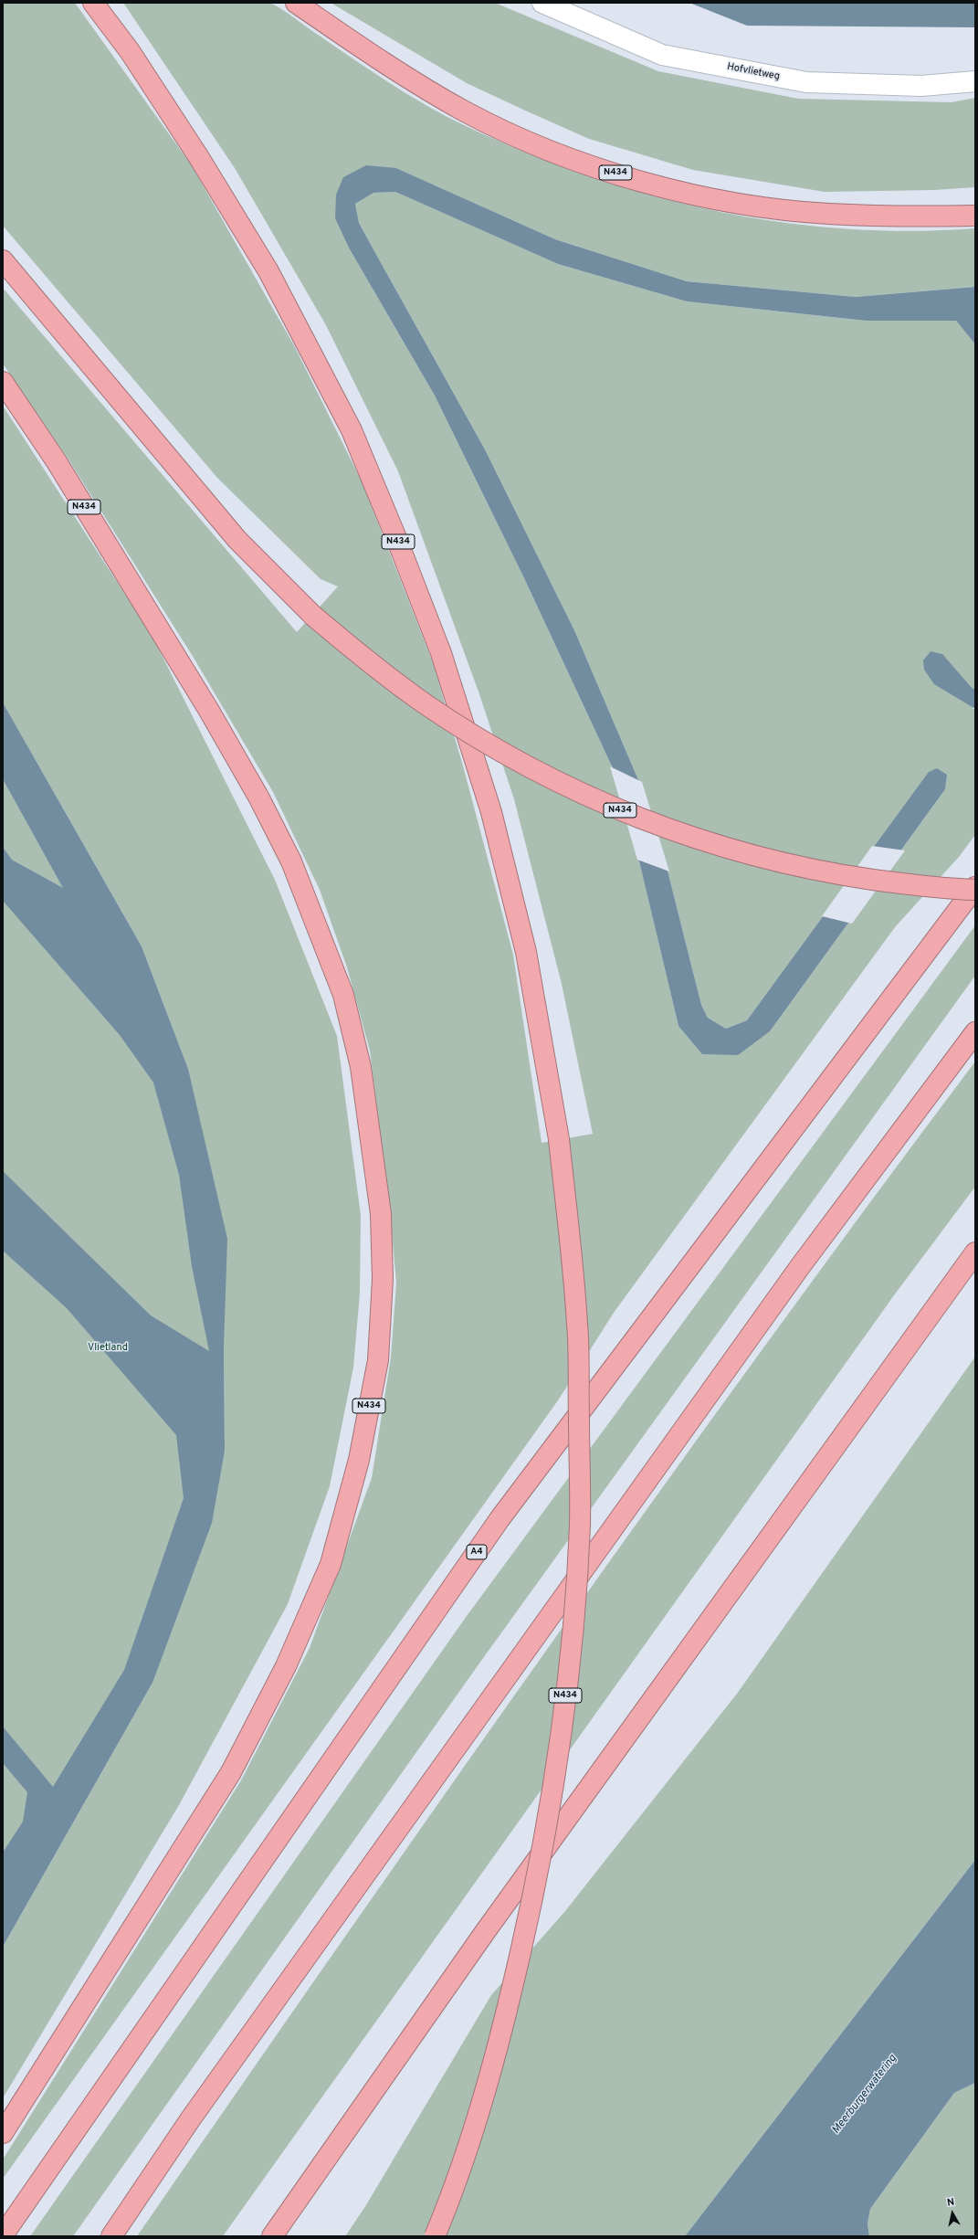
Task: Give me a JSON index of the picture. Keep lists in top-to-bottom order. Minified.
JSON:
{"streets":{"highway":["N434","A4"],"street":["Hofvlietweg"]},"crossings":[["N434","A4"]],"water":["Meerburgerwatering"],"parks":["Vlietland"],"north":"top"}
